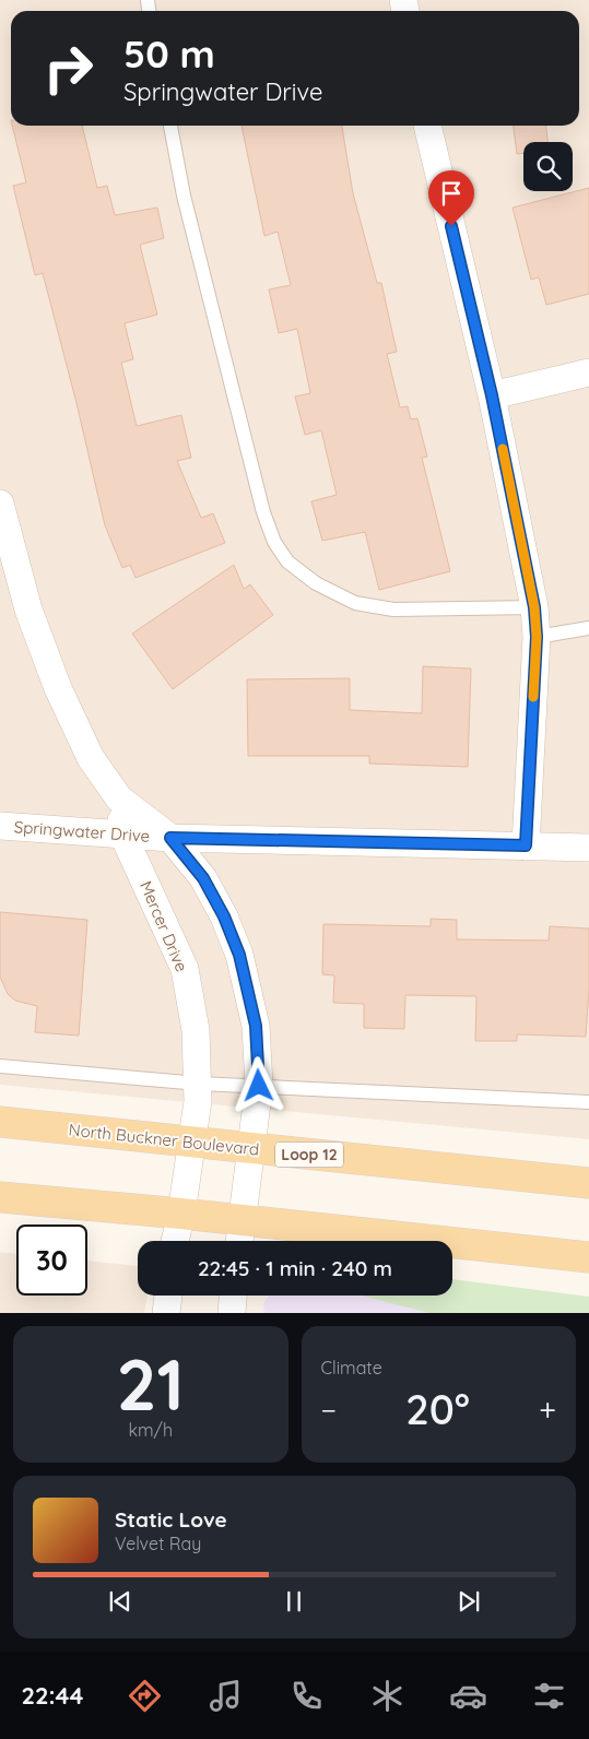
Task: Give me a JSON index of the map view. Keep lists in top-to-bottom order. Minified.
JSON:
{"streets":{"main road":["North Buckner Boulevard","Loop 12"],"street":["Springwater Drive","Mercer Drive"]},"crossings":[["Springwater Drive","Mercer Drive"],["Mercer Drive","North Buckner Boulevard"]],"page":{"turn":["50 m","Springwater Drive"],"limit":"30","trip":"22:45 · 1 min · 240 m","tile":[["21","km/h"],"Climate"],"heat":["−","20°","+"],"song":["Static Love","Velvet Ray"],"tabs":"22:44"}}
